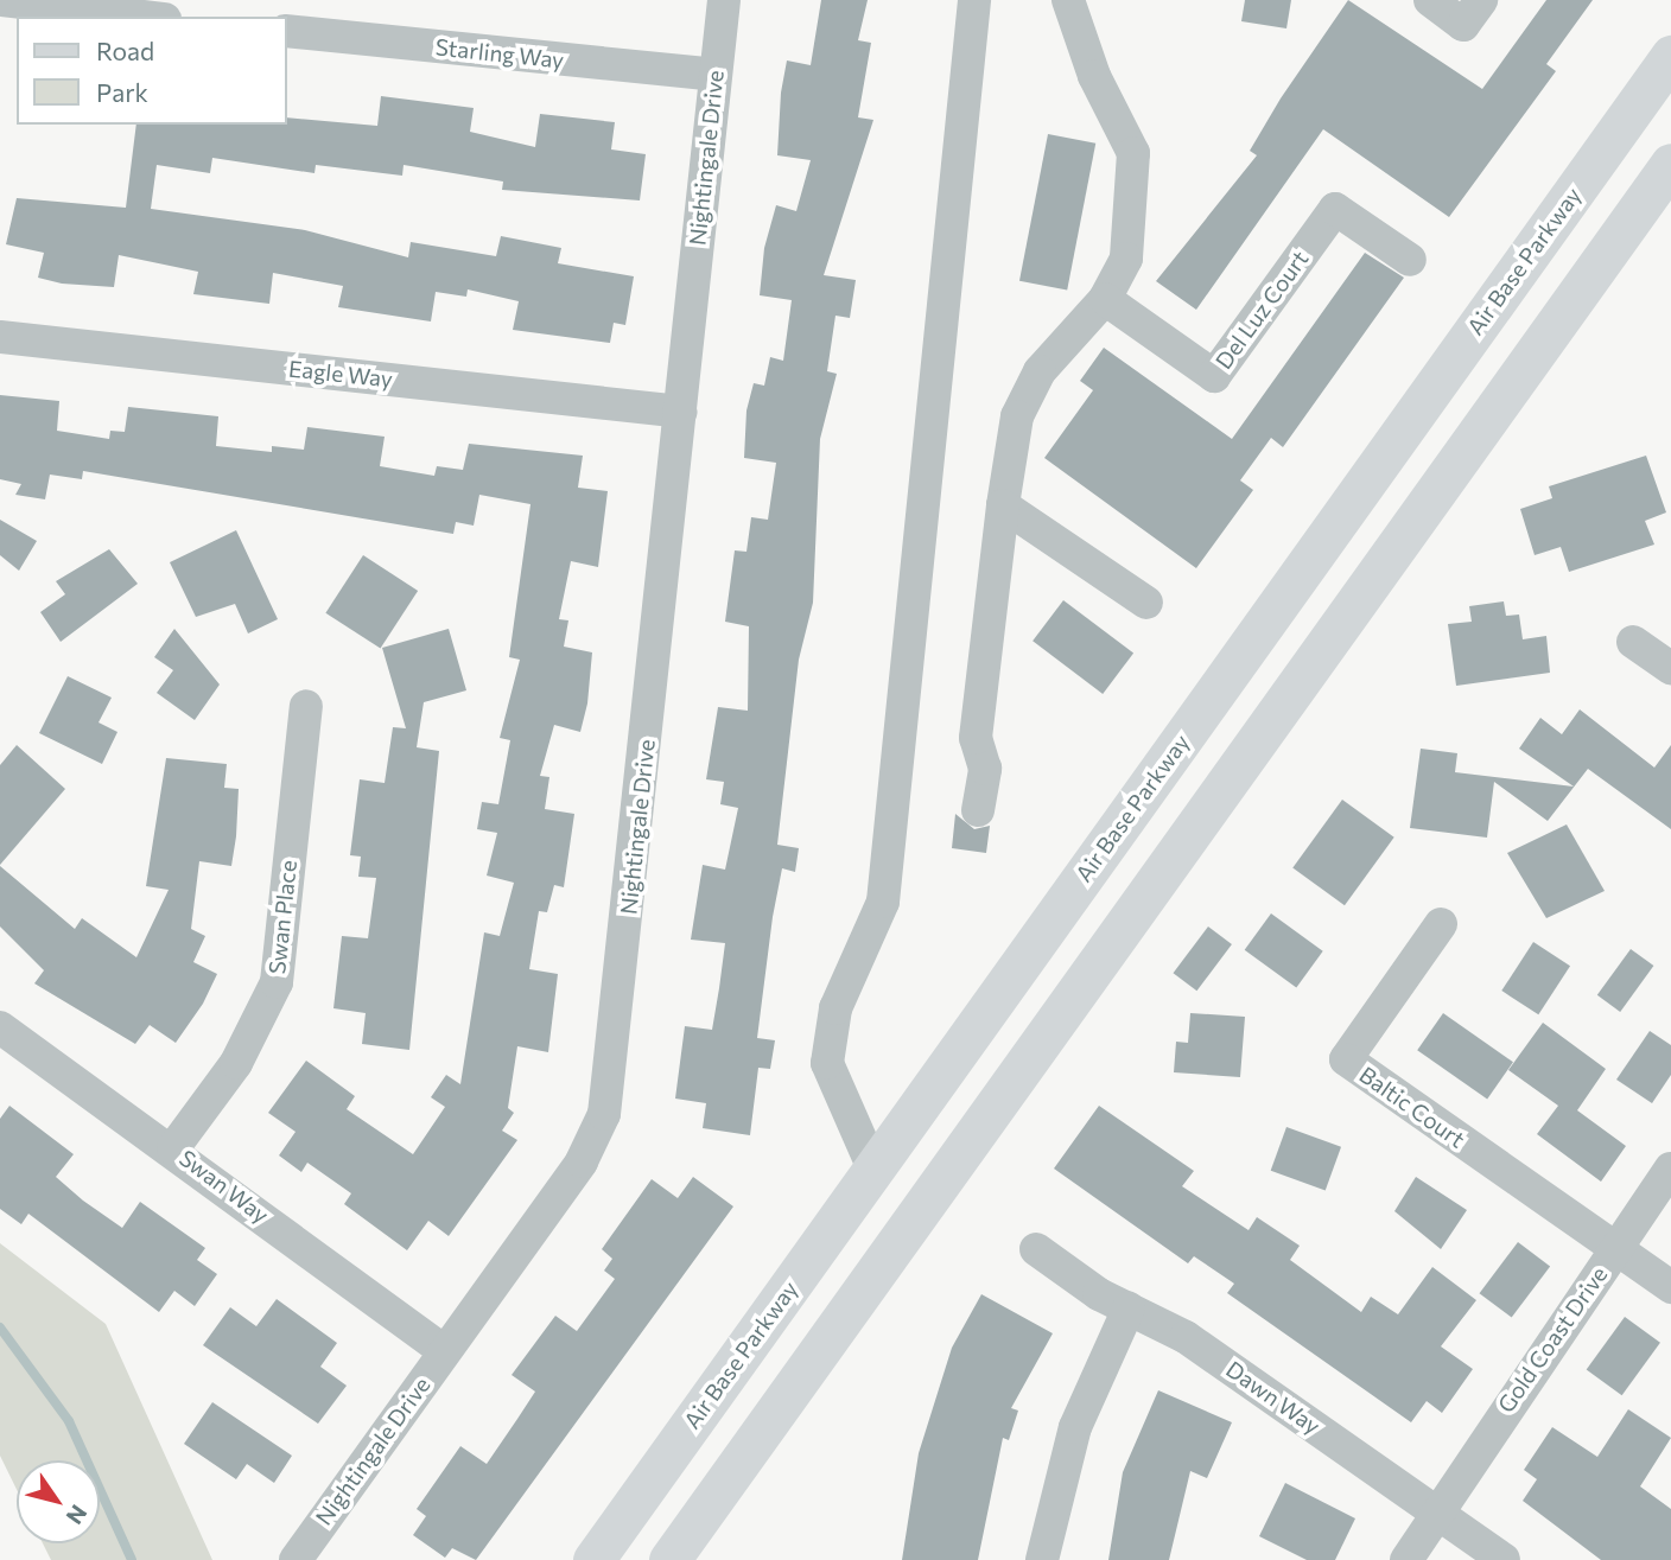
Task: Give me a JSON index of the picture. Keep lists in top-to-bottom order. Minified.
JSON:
{"streets":{"main road":["Air Base Parkway"],"street":["Starling Way","Nightingale Drive","Del Luz Court","Eagle Way","Swan Place","Baltic Court","Swan Way","Gold Coast Drive","Dawn Way"]},"crossings":[["Starling Way","Nightingale Drive"],["Nightingale Drive","Eagle Way"],["Nightingale Drive","Swan Way"],["Swan Place","Swan Way"],["Baltic Court","Gold Coast Drive"],["Gold Coast Drive","Dawn Way"]],"legend":["Road","Park"],"north":"bottom right"}
